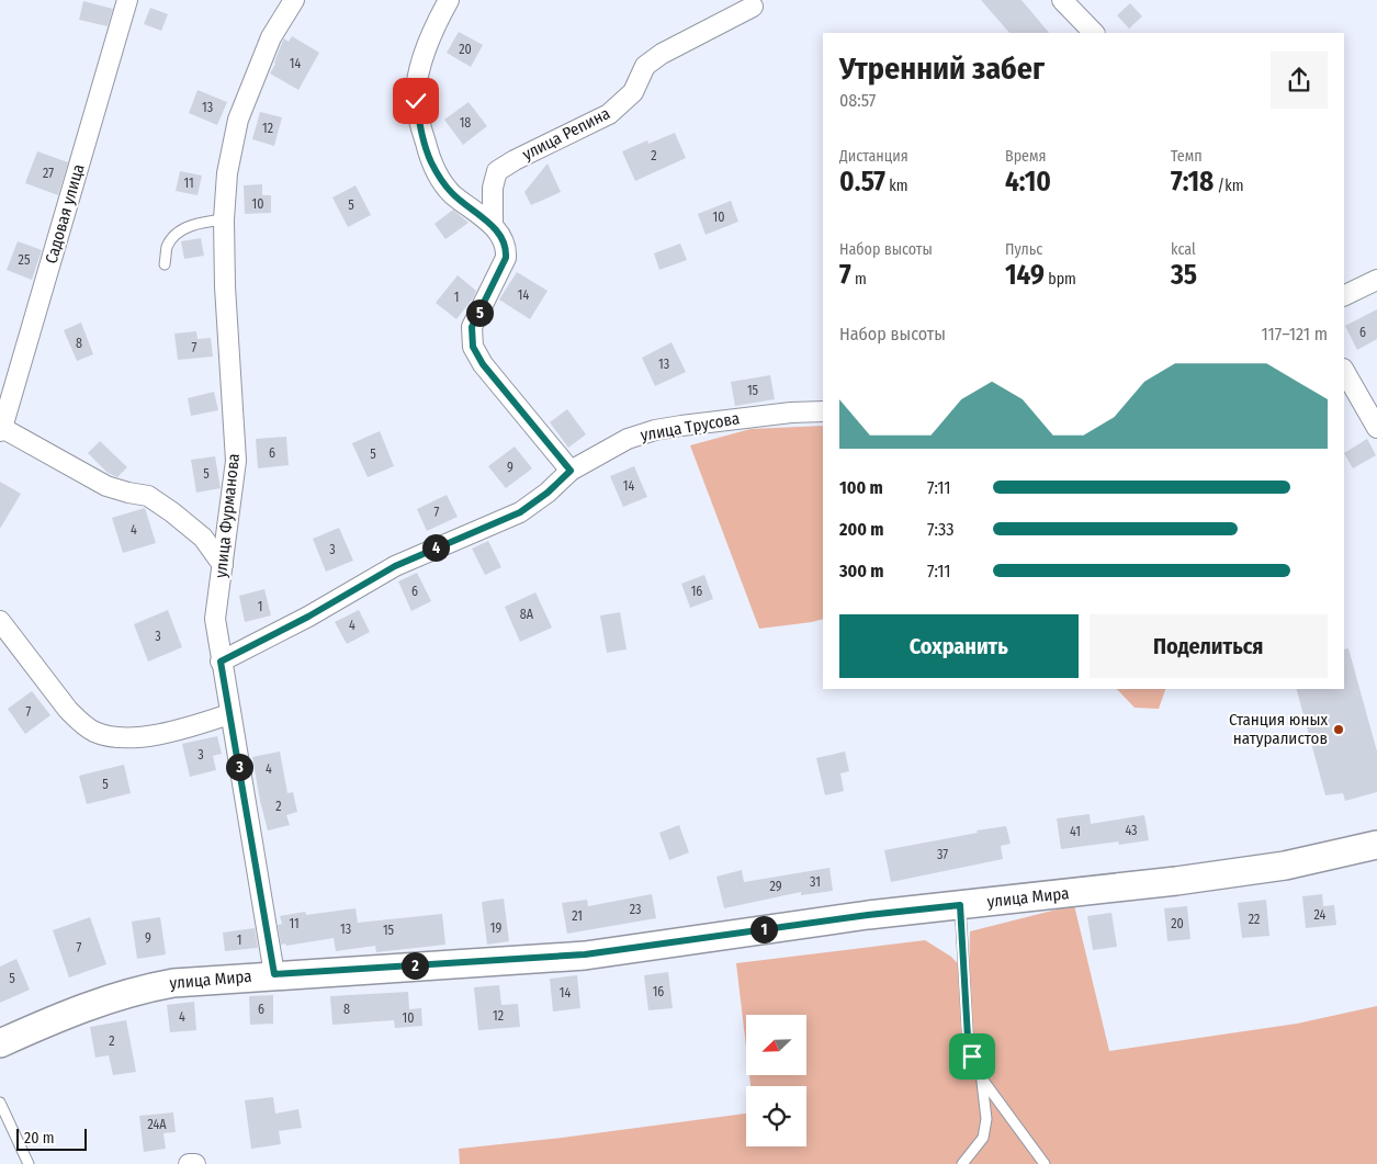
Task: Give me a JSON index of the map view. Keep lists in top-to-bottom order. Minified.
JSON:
{"streets":{"street":["улица Репина","Садовая улица","улица Трусова","улица Фурманова","улица Мира"]},"crossings":[["улица Репина","улица Трусова"],["Садовая улица","улица Фурманова"],["улица Трусова","улица Фурманова"],["улица Фурманова","улица Мира"]],"places":["Станция юных натуралистов"],"house_numbers":["20","14","13","18","12","2","27","11","10","5","10","25","14","1","6","8","7","13","15","6","5","9","5","14","7","4","3","6","16","1","8А","4","3","7","3","4","5","2","43","41","37","31","29","23","24","21","22","11","20","19","13","15","9","1","7","5","16","14","6","8","12","4","10","2","24А"],"scale_bar":"20 m","north":"bottom left","page":{"heading":["Утренний забег","08:57"],"stats":[["Дистанция","0.57 km"],["Время","4:10"],["Темп","7:18 /km"],["Набор высоты","7 m"],["Пульс","149 bpm"],["kcal","35"]],"pins":["5","4","3","1","2"],"chart":["Набор высоты","117–121 m"],"list":[{"name":"100 m","note":"7:11"},{"name":"200 m","note":"7:33"},{"name":"300 m","note":"7:11"}],"buttons":["Сохранить","Поделиться"],"scale":"20 m"}}
